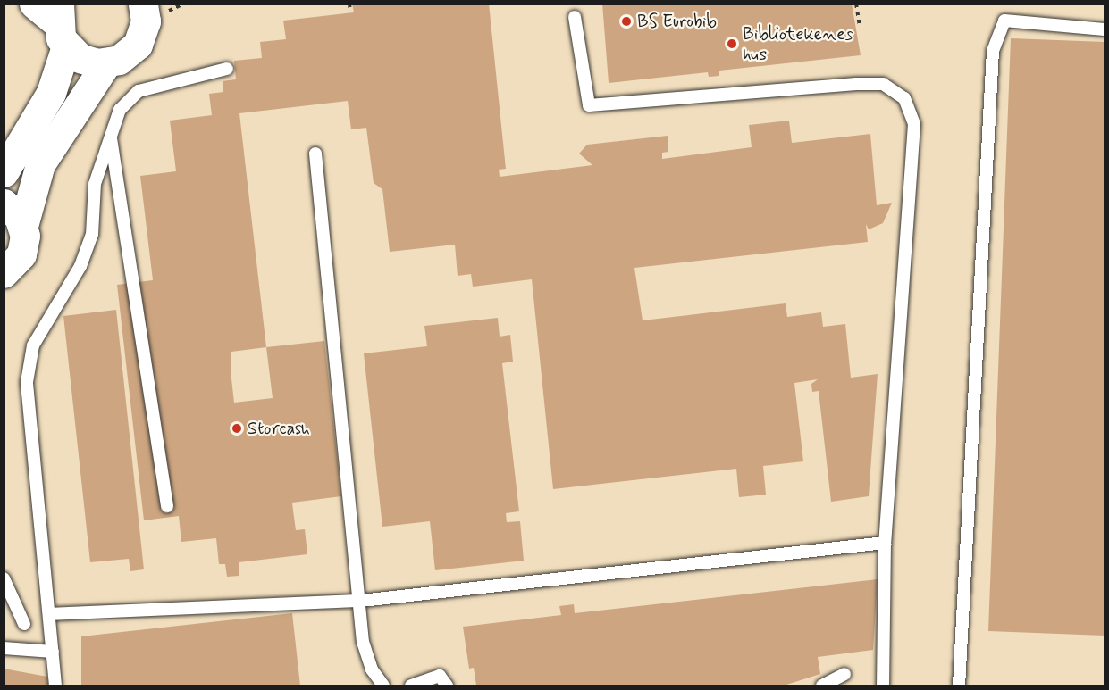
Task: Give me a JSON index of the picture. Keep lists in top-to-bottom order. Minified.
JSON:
{"places":["BS Eurobib","Bibliotekenes hus","Storcash"]}
